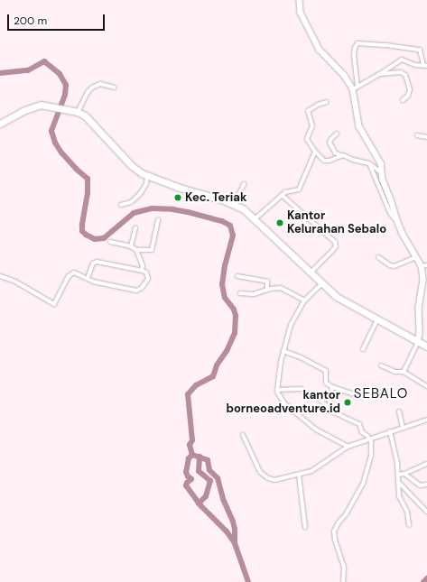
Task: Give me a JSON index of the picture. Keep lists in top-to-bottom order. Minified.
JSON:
{"districts":["SEBALO"],"places":["Kec. Teriak","Kantor Kelurahan Sebalo","kantor borneoadventure.id"],"scale_bar":"200 m"}
